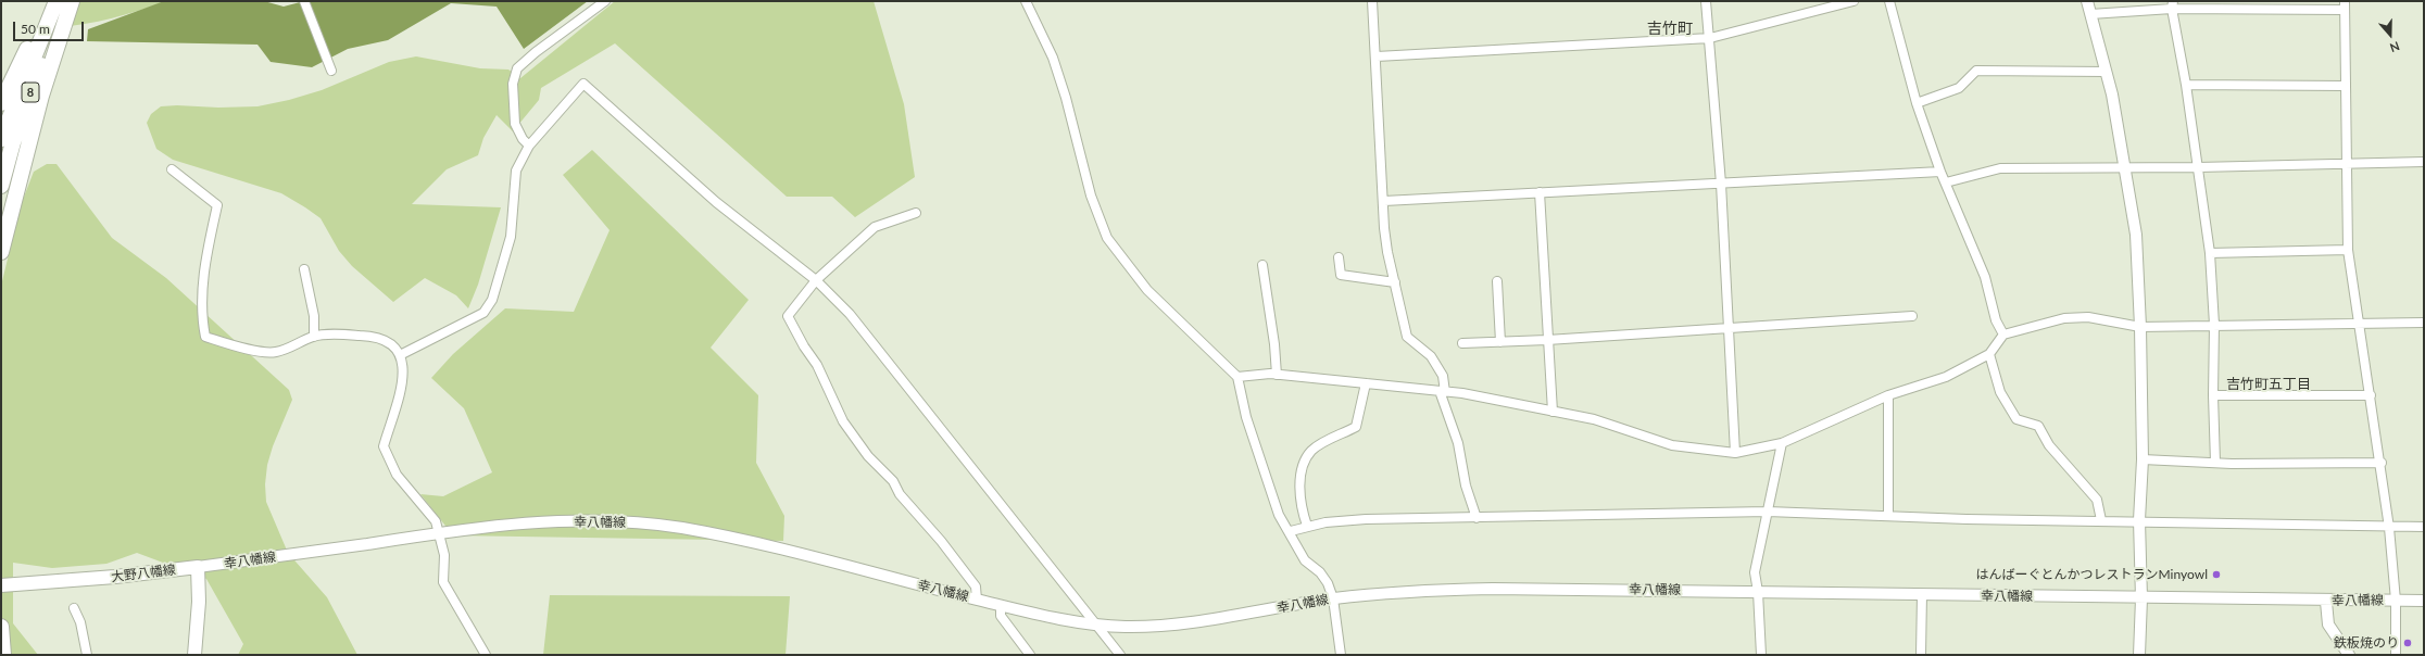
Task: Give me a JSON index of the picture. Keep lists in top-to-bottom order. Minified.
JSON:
{"streets":{"highway":["8"],"main road":["大野八幡線"],"street":["幸八幡線"]},"crossings":[["幸八幡線","大野八幡線"]],"districts":["吉竹町","吉竹町五丁目"],"places":["はんばーぐとんかつレストランMinyowl","鉄板焼のり"],"scale_bar":"50 m","north":"bottom"}
